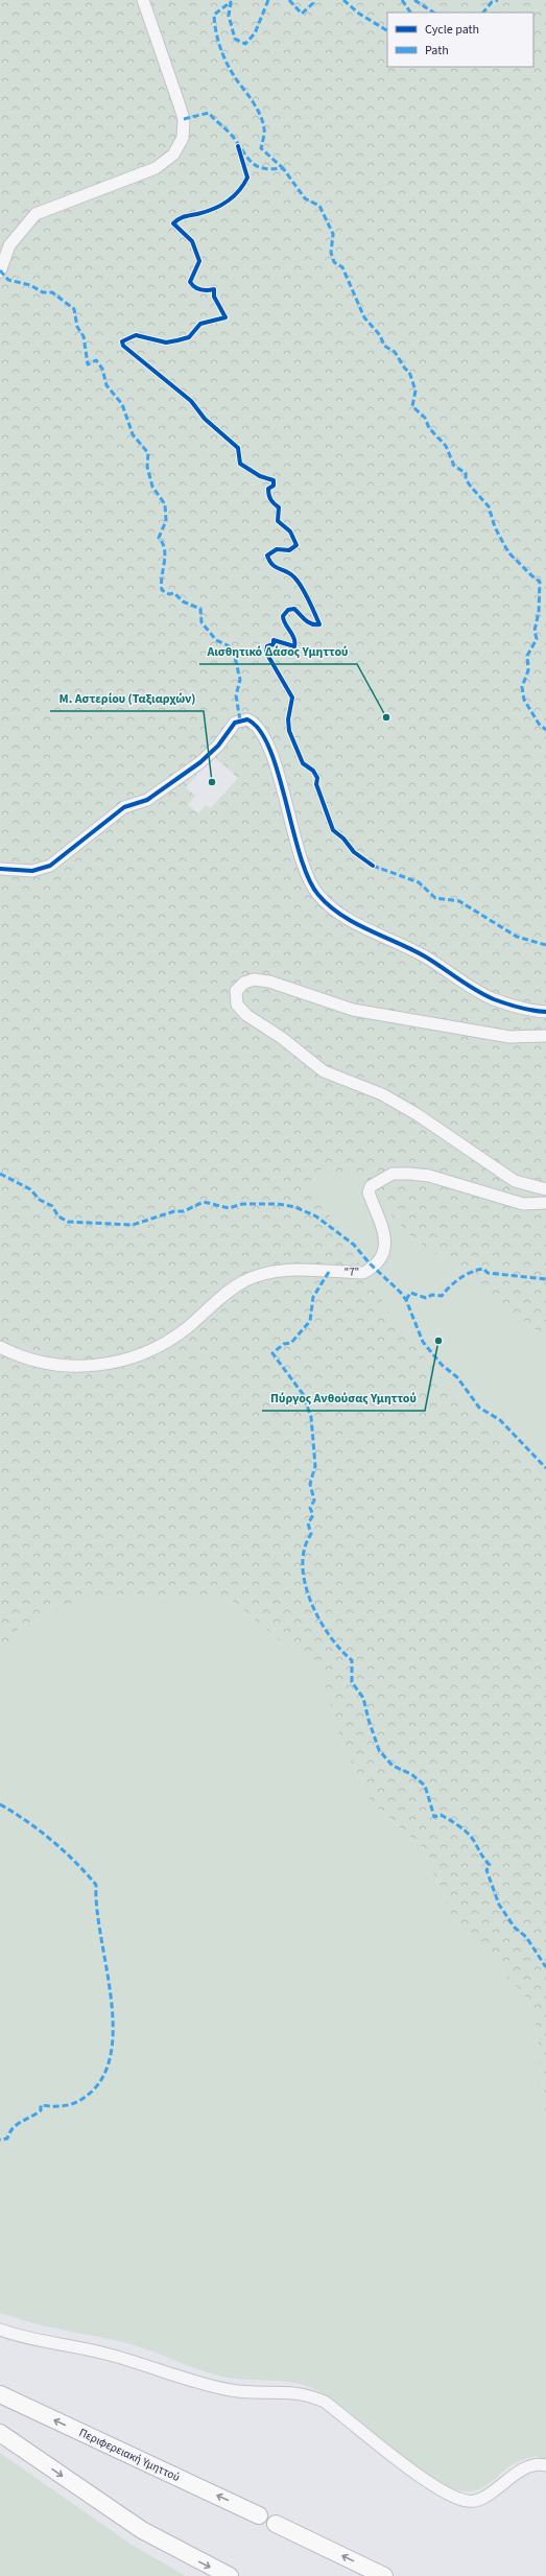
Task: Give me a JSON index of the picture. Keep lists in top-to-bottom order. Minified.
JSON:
{"streets":{"highway":["Περιφερειακή Υμηττού"],"street":["\"7\""]},"places":["Αισθητικό Δάσος Υμηττού","Μ. Αστερίου (Ταξιαρχών)","Πύργος Ανθούσας Υμηττού"],"legend":["Cycle path","Path"]}
